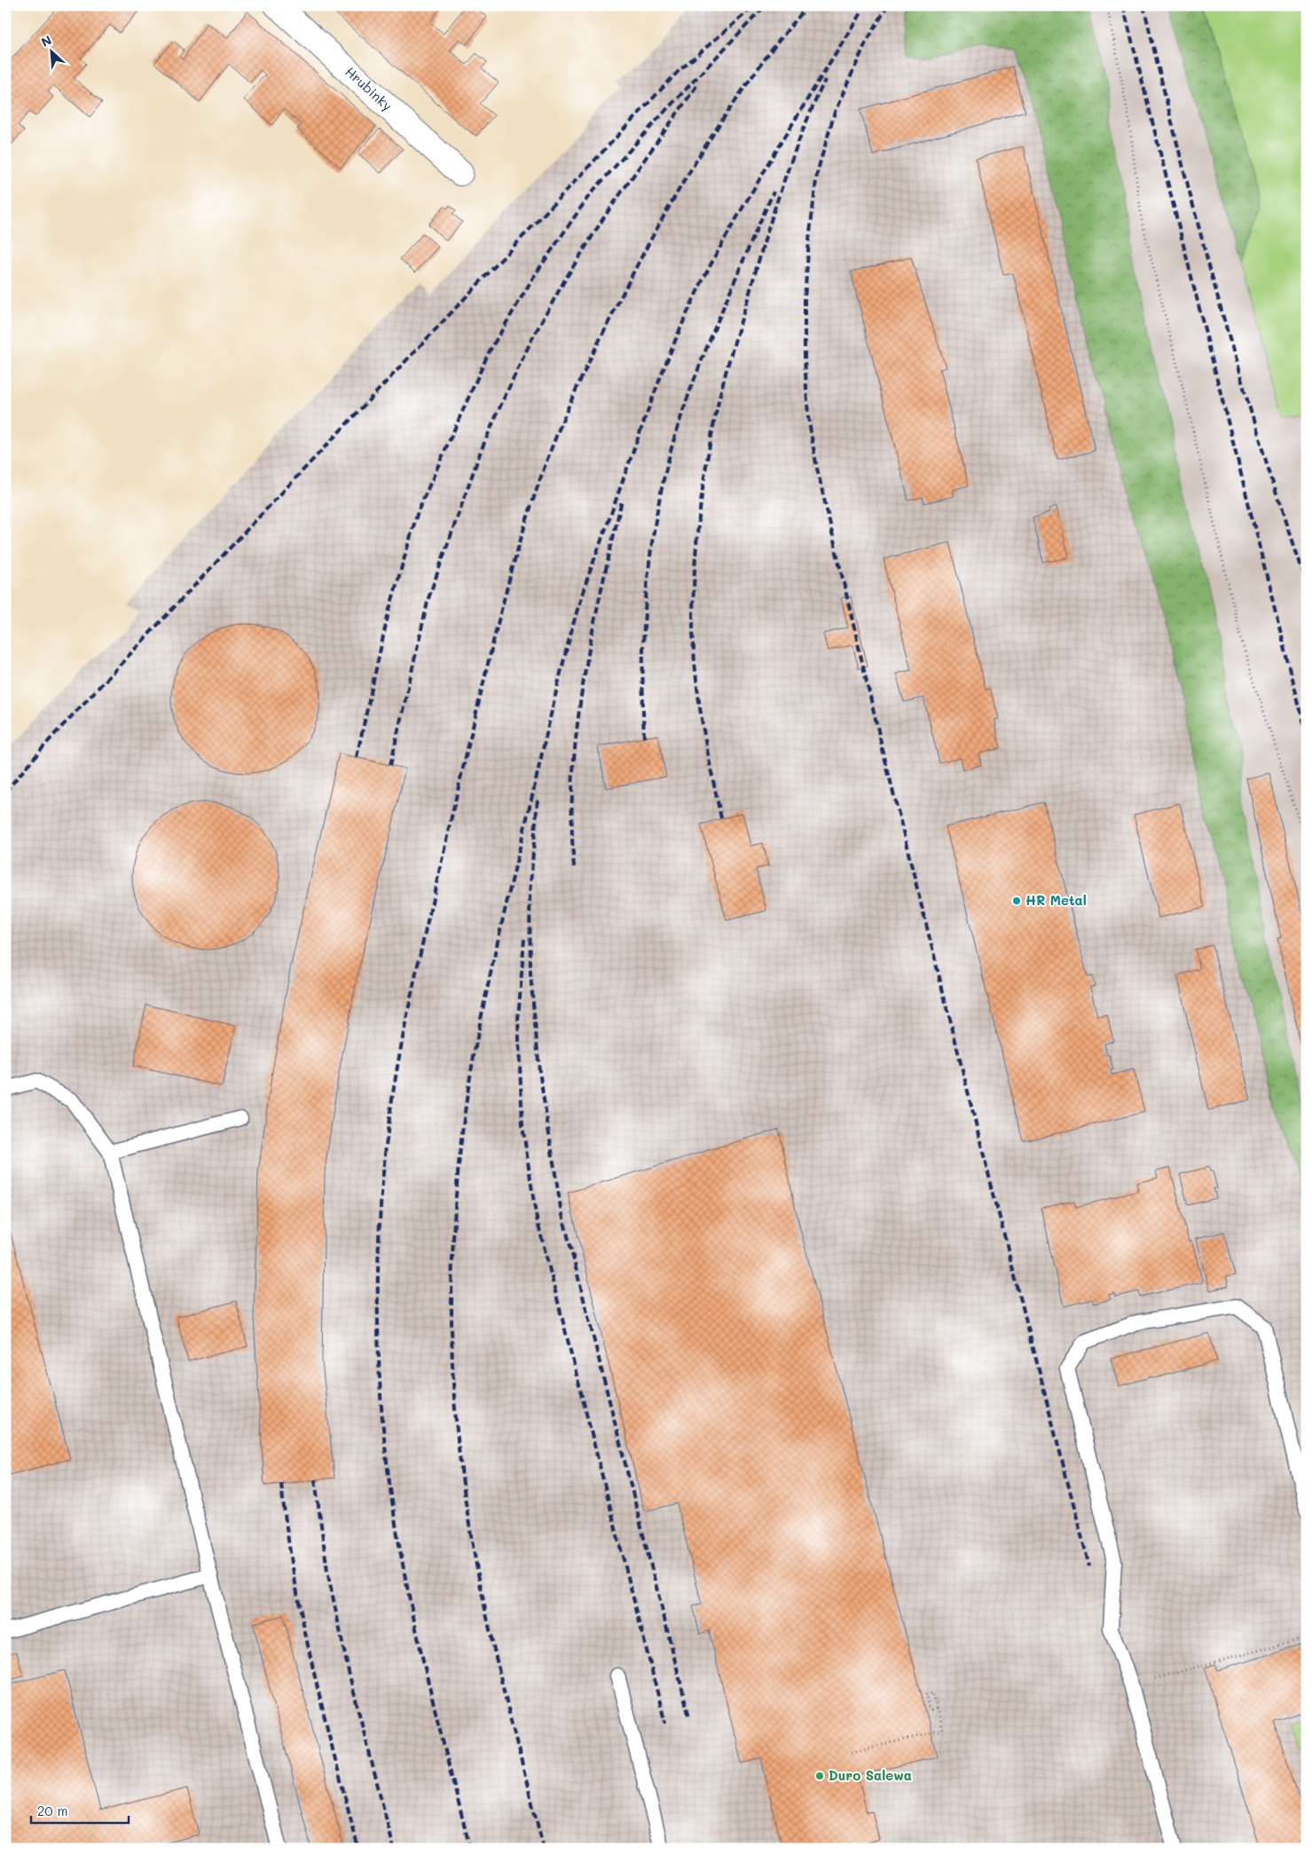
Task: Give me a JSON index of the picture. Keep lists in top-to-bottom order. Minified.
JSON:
{"streets":{"street":["Hrubinky"]},"places":["HR Metal","Duro Salewa"],"scale_bar":"20 m","north":"top left"}
